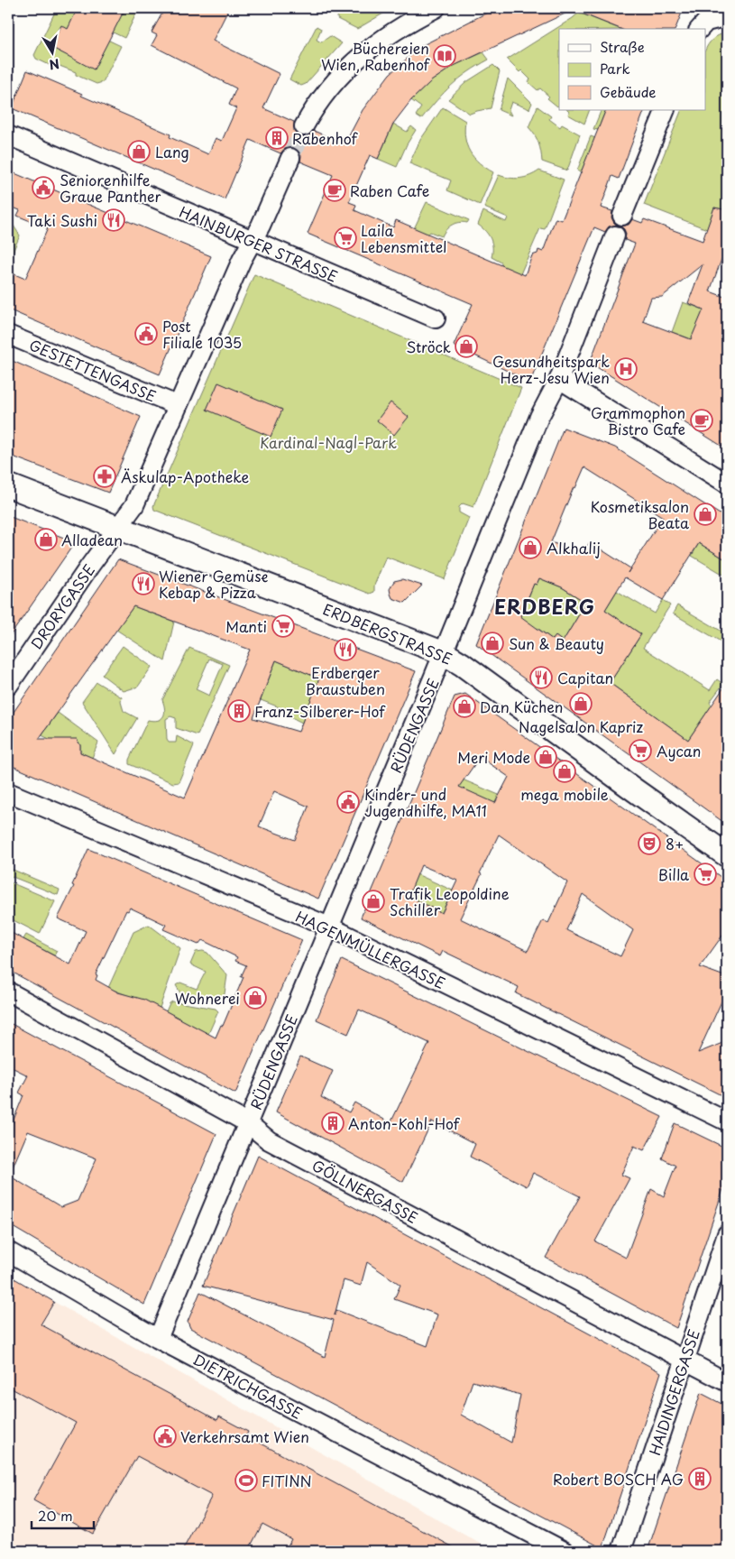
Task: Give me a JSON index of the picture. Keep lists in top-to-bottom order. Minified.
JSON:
{"streets":{"street":["HAINBURGER STRASSE","GESTETTENGASSE","DRORYGASSE","ERDBERGSTRASSE","RÜDENGASSE","HAGENMÜLLERGASSE","GÖLLNERGASSE","DIETRICHGASSE","HAIDINGERGASSE"]},"crossings":[["HAINBURGER STRASSE","DRORYGASSE"],["GESTETTENGASSE","DRORYGASSE"],["DRORYGASSE","ERDBERGSTRASSE"],["ERDBERGSTRASSE","RÜDENGASSE"],["RÜDENGASSE","HAGENMÜLLERGASSE"],["RÜDENGASSE","GÖLLNERGASSE"],["RÜDENGASSE","DIETRICHGASSE"],["GÖLLNERGASSE","HAIDINGERGASSE"]],"districts":["ERDBERG"],"parks":["Kardinal-Nagl-Park"],"places":{"library":["Büchereien Wien, Rabenhof"],"building":["Rabenhof","Franz-Silberer-Hof","Anton-Kohl-Hof","Robert BOSCH AG"],"shop":["Lang","Ströck","Kosmetiksalon Beata","Alladean","Alkhalij","Sun & Beauty","Nagelsalon Kapriz","Dan Küchen","Meri Mode","mega mobile","Trafik Leopoldine Schiller","Wohnerei"],"public building":["Seniorenhilfe Graue Panther","Post Filiale 1035","Kinder- und Jugendhilfe, MA11","Verkehrsamt Wien"],"cafe":["Raben Cafe","Grammophon Bistro Cafe"],"restaurant":["Taki Sushi","Wiener Gemüse Kebap & Pizza","Erdberger Braustuben","Capitan"],"supermarket":["Laila Lebensmittel","Manti","Aycan","Billa"],"hospital":["Gesundheitspark Herz-Jesu Wien"],"pharmacy":["Äskulap-Apotheke"],"theatre":["8+"],"sports":["FITINN"]},"legend":["Straße","Park","Gebäude"],"scale_bar":"20 m","north":"bottom"}
